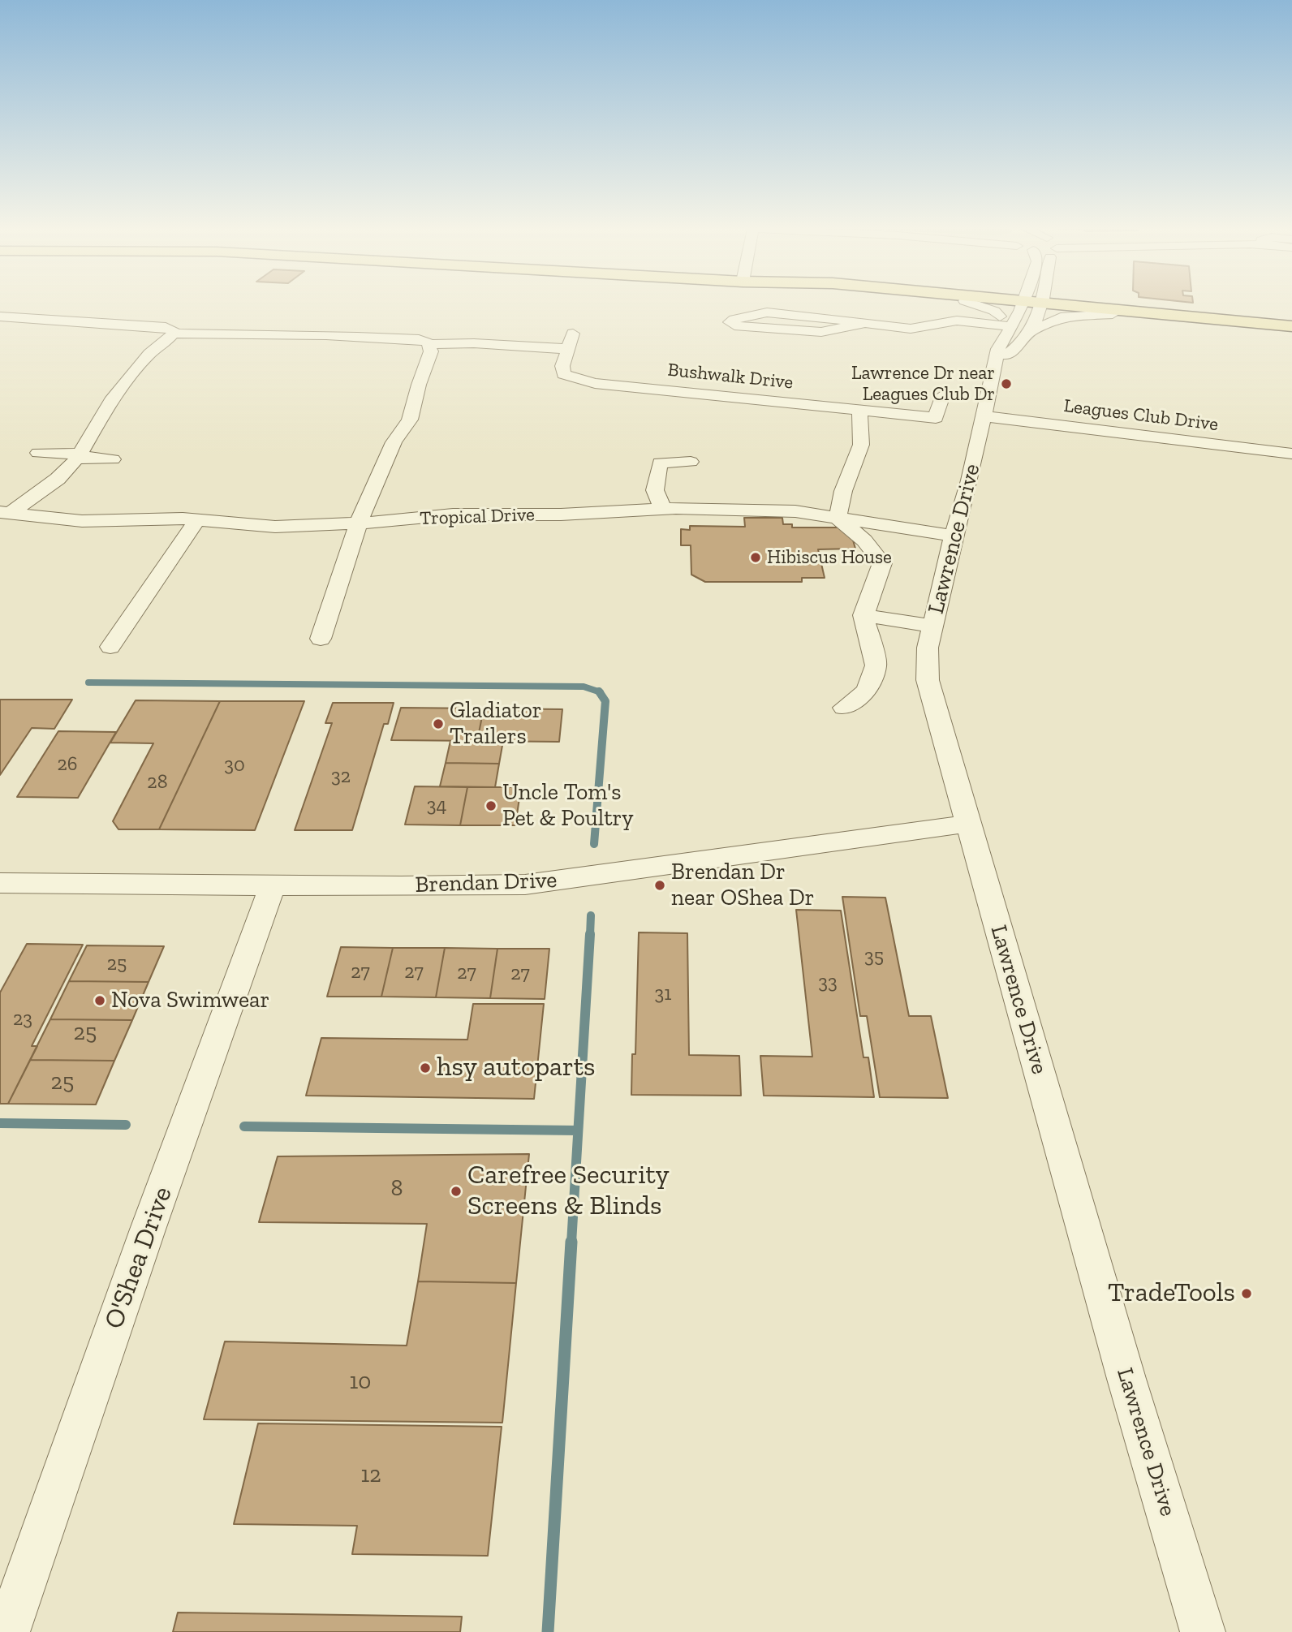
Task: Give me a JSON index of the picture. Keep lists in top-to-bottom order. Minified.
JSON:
{"streets":{"street":["Bushwalk Drive","Leagues Club Drive","Tropical Drive","Lawrence Drive","Brendan Drive","O'Shea Drive"]},"crossings":[["Leagues Club Drive","Lawrence Drive"],["Tropical Drive","Lawrence Drive"],["Lawrence Drive","Brendan Drive"],["Brendan Drive","O'Shea Drive"]],"places":["Lawrence Dr near Leagues Club Dr","Hibiscus House","Gladiator Trailers","Uncle Tom's Pet & Poultry","Brendan Dr near OShea Dr","Nova Swimwear","hsy autoparts","Carefree Security Screens & Blinds","TradeTools"],"house_numbers":["26","30","32","28","34","35","25","27","27","27","27","33","31","23","25","25","8","10","12"]}
